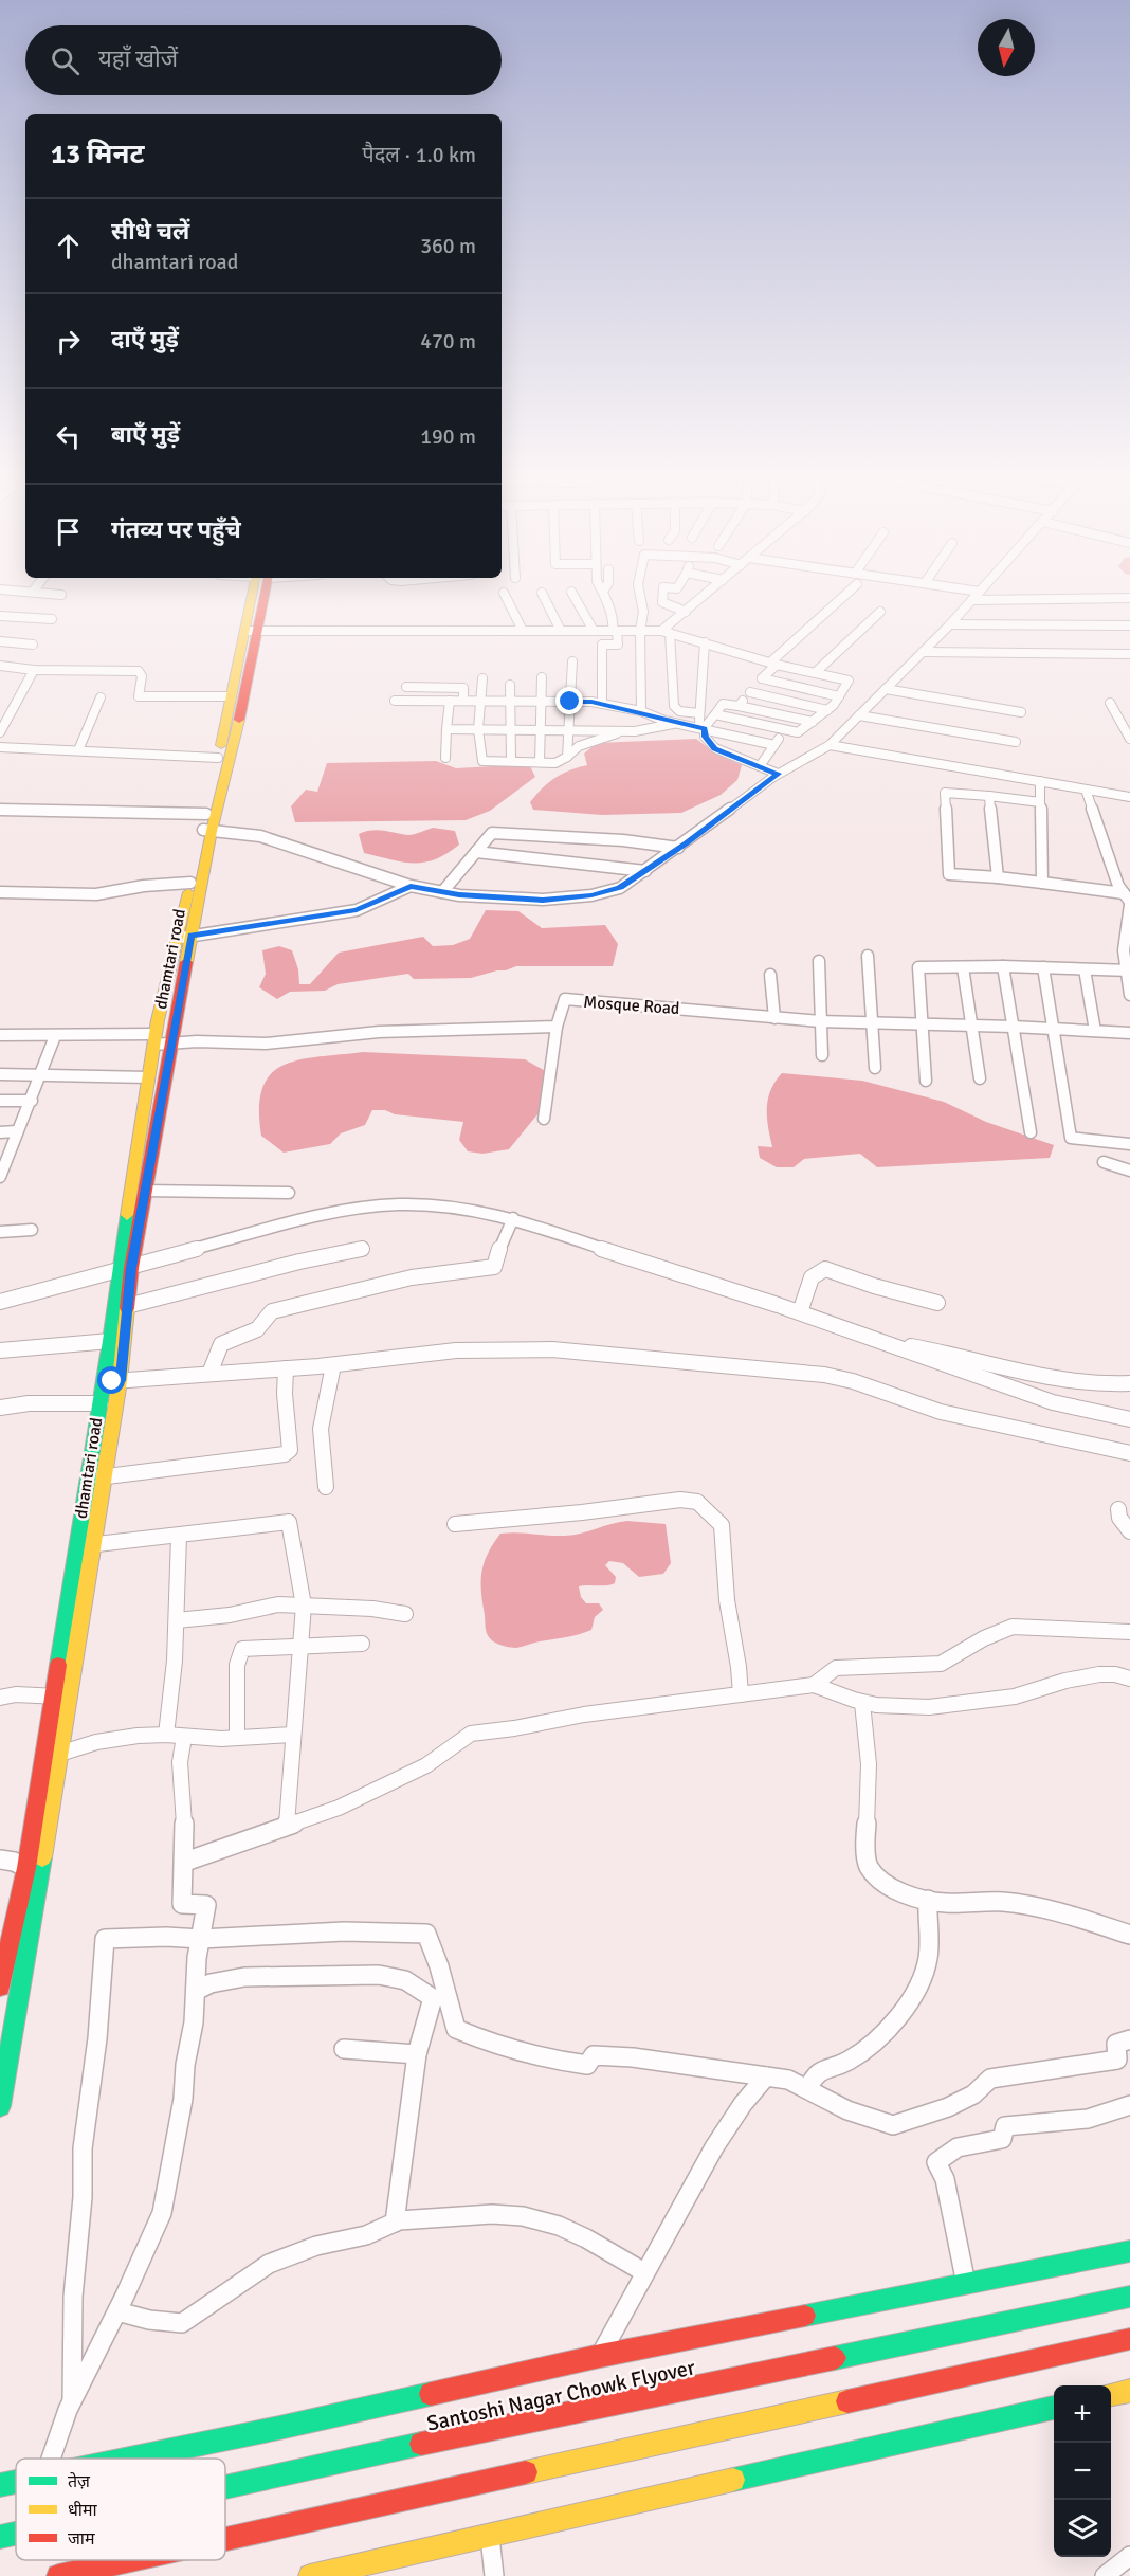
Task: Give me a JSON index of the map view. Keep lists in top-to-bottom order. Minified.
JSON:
{"streets":{"main road":["dhamtari road","Santoshi Nagar Chowk Flyover"],"street":["Mosque Road"]},"legend":["तेज़","धीमा","जाम"],"north":"bottom","page":{"search":"यहाँ खोजें","heading":["13 मिनट","पैदल · 1.0 km"],"list":[["सीधे चलें","dhamtari road","360 m"],["दाएँ मुड़ें","470 m"],["बाएँ मुड़ें","190 m"],"गंतव्य पर पहुँचे"],"map_buttons":["+","−"]}}
